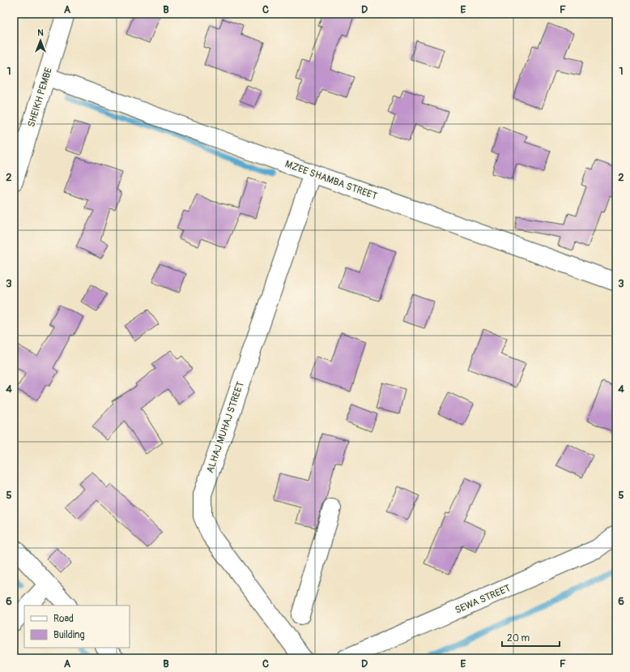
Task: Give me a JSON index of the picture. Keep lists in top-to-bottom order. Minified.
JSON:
{"streets":{"street":["SHEIKH PEMBE","MZEE SHAMBA STREET","ALHAJ MUHAJ STREET","SEWA STREET"]},"crossings":[["SHEIKH PEMBE","MZEE SHAMBA STREET"],["MZEE SHAMBA STREET","ALHAJ MUHAJ STREET"]],"legend":["Road","Building"],"scale_bar":"20 m","north":"top","grid":{"columns":["A","B","C","D","E","F"],"rows":["1","2","3","4","5","6"]}}
